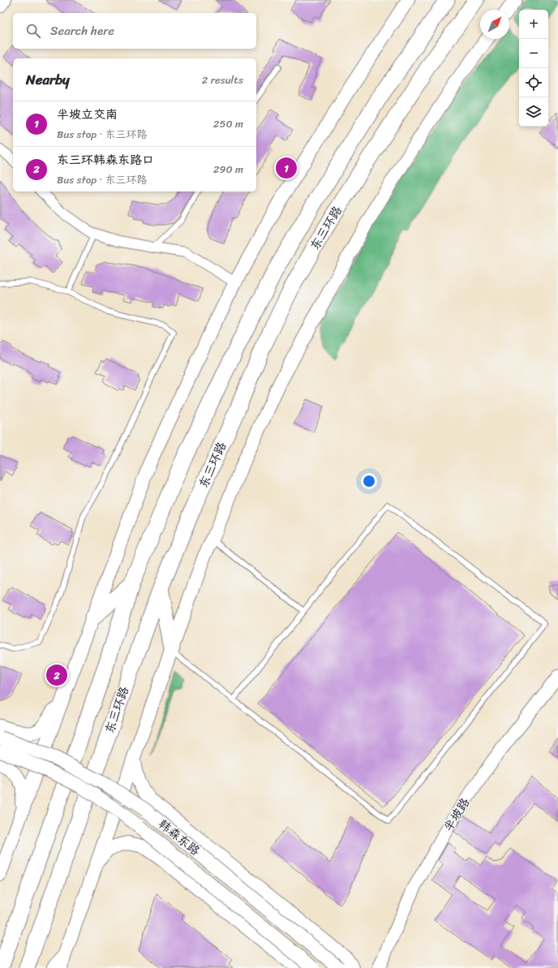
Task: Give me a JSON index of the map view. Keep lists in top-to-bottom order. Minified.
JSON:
{"streets":{"highway":["东三环路"],"main road":["韩森东路"],"street":["半坡路"]},"north":"top right","page":{"map_buttons":["+","−"],"search":"Search here","heading":["Nearby","2 results"],"list":[{"mark":"1","name":"半坡立交南","note":"Bus stop · 东三环路","value":"250 m"},{"mark":"2","name":"东三环韩森东路口","note":"Bus stop · 东三环路","value":"290 m"}],"pins":["1","2"]}}
